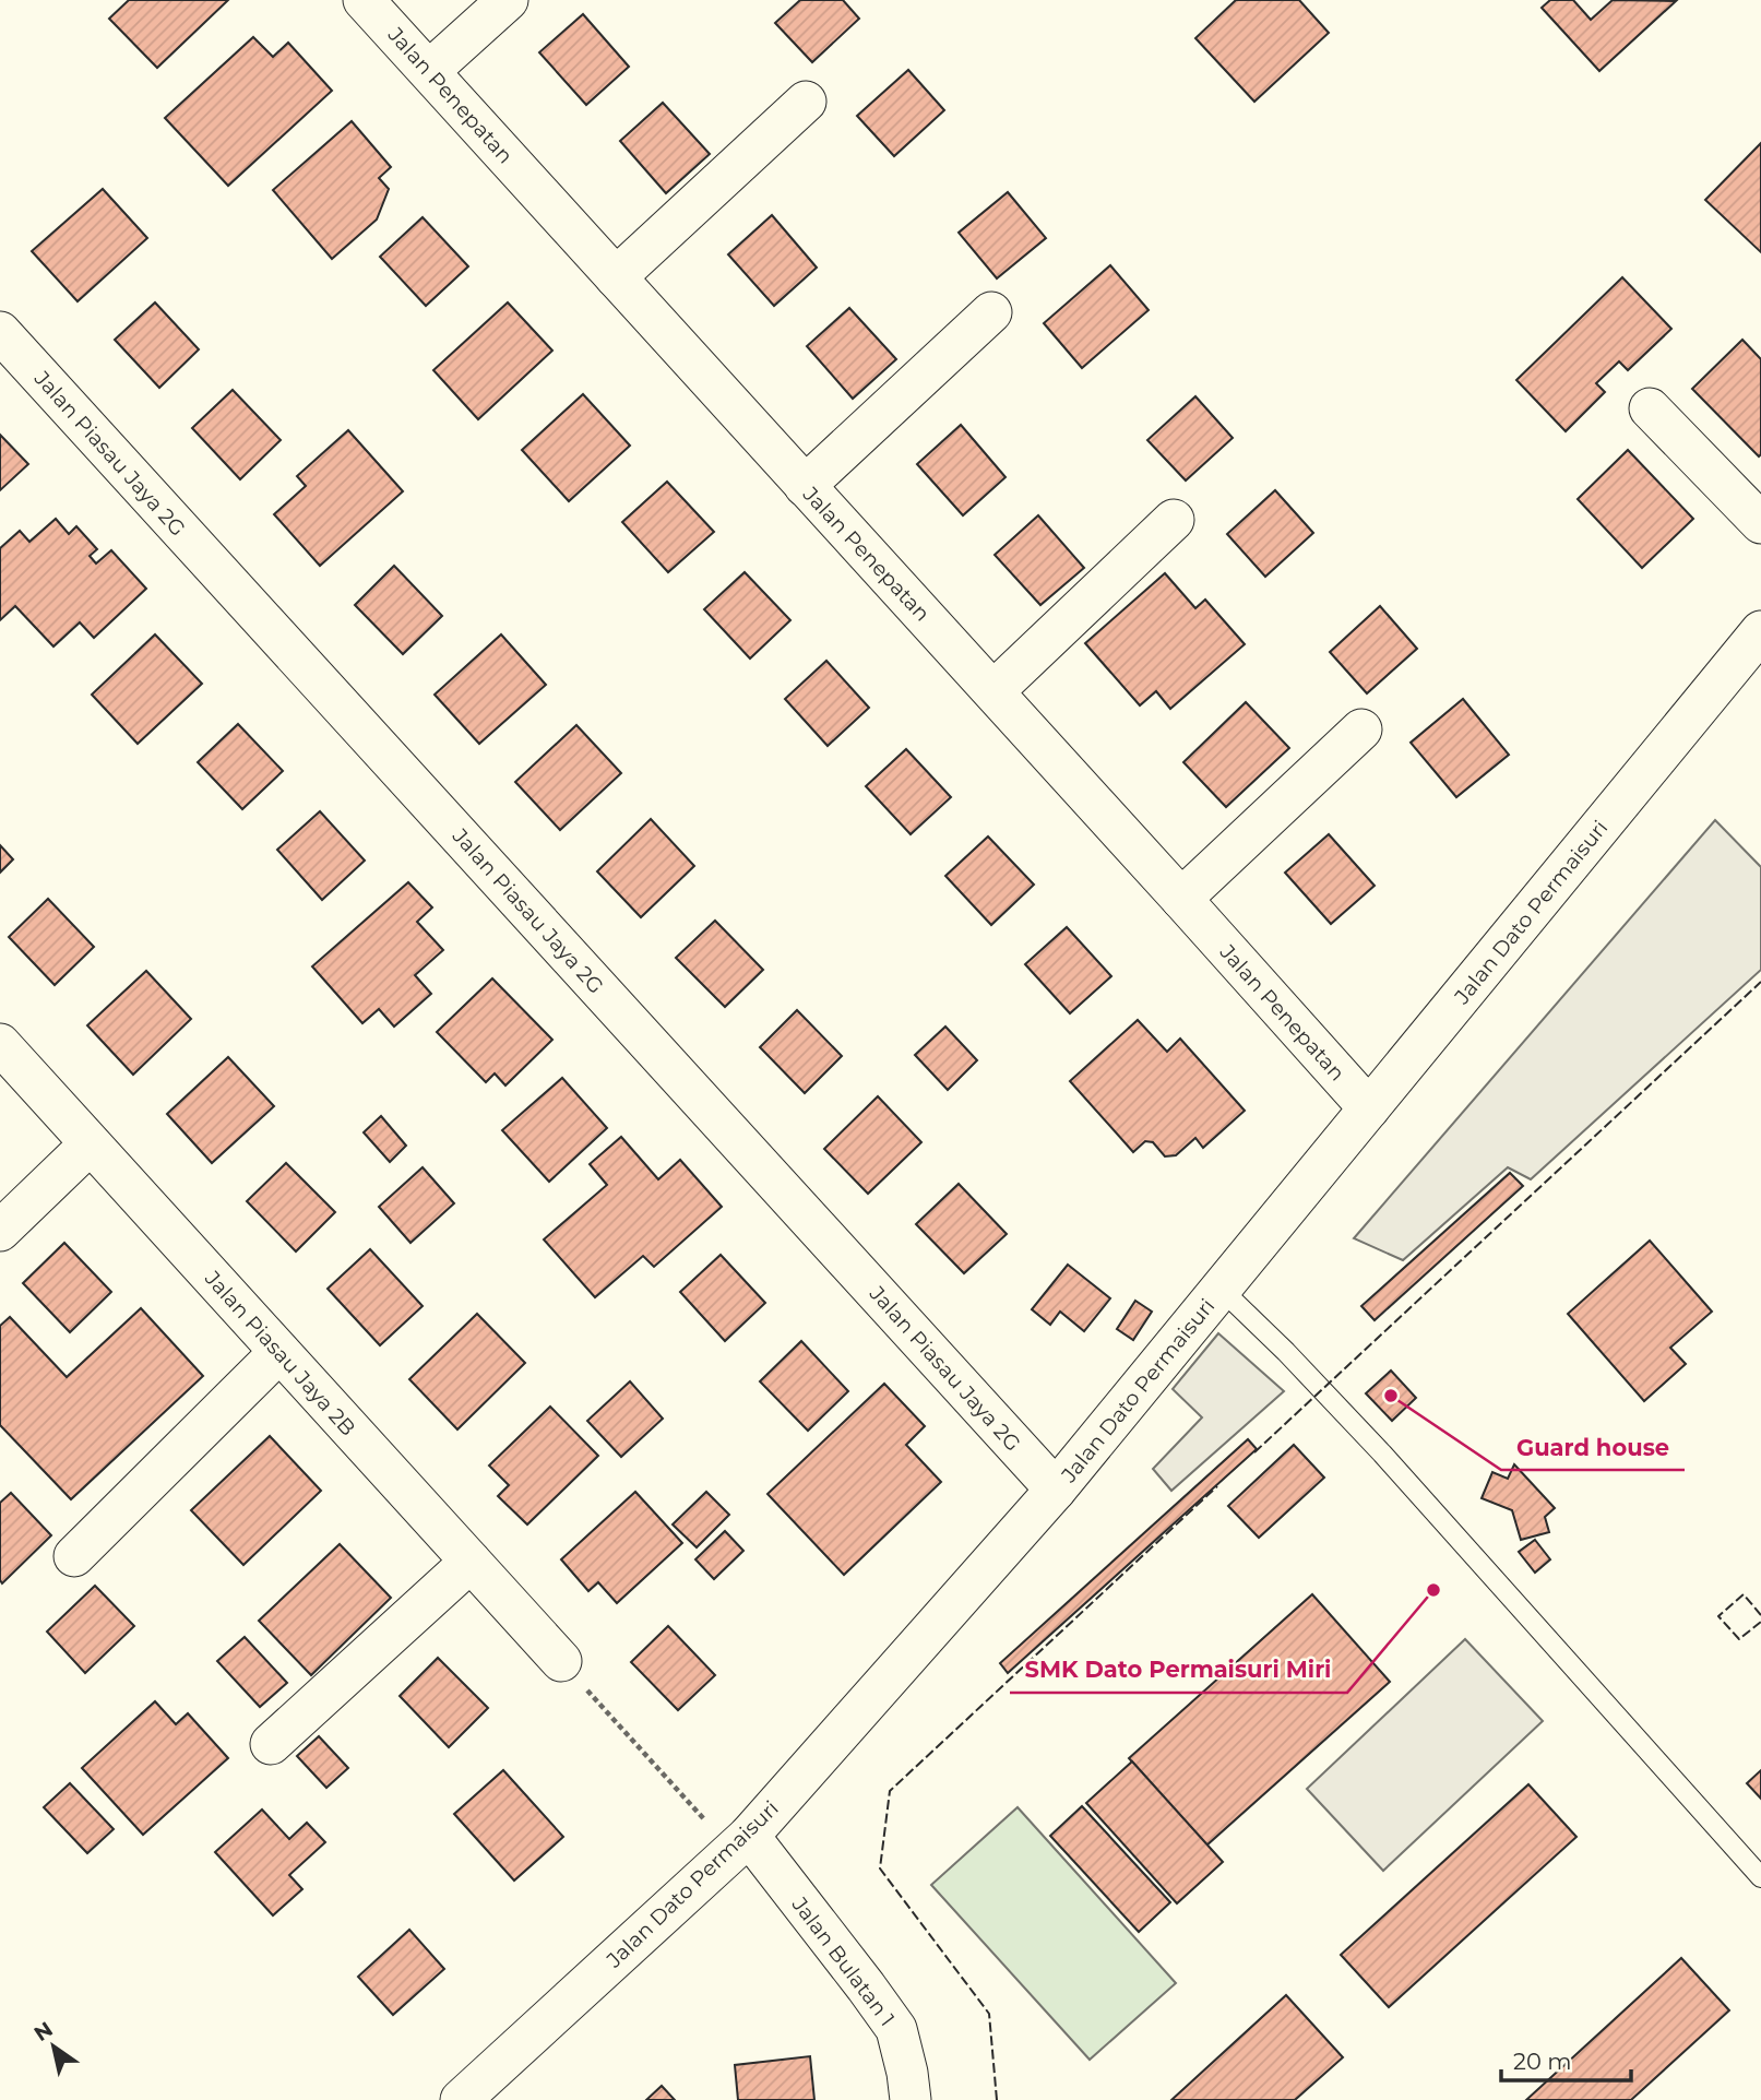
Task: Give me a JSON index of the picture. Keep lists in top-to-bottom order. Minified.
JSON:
{"streets":{"street":["Jalan Penepatan","Jalan Piasau Jaya 2G","Jalan Dato Permaisuri","Jalan Piasau Jaya 2B","Jalan Bulatan 1"]},"crossings":[["Jalan Penepatan","Jalan Dato Permaisuri"],["Jalan Piasau Jaya 2G","Jalan Dato Permaisuri"],["Jalan Dato Permaisuri","Jalan Bulatan 1"]],"places":["Guard house","SMK Dato Permaisuri Miri"],"scale_bar":"20 m","north":"top left"}
